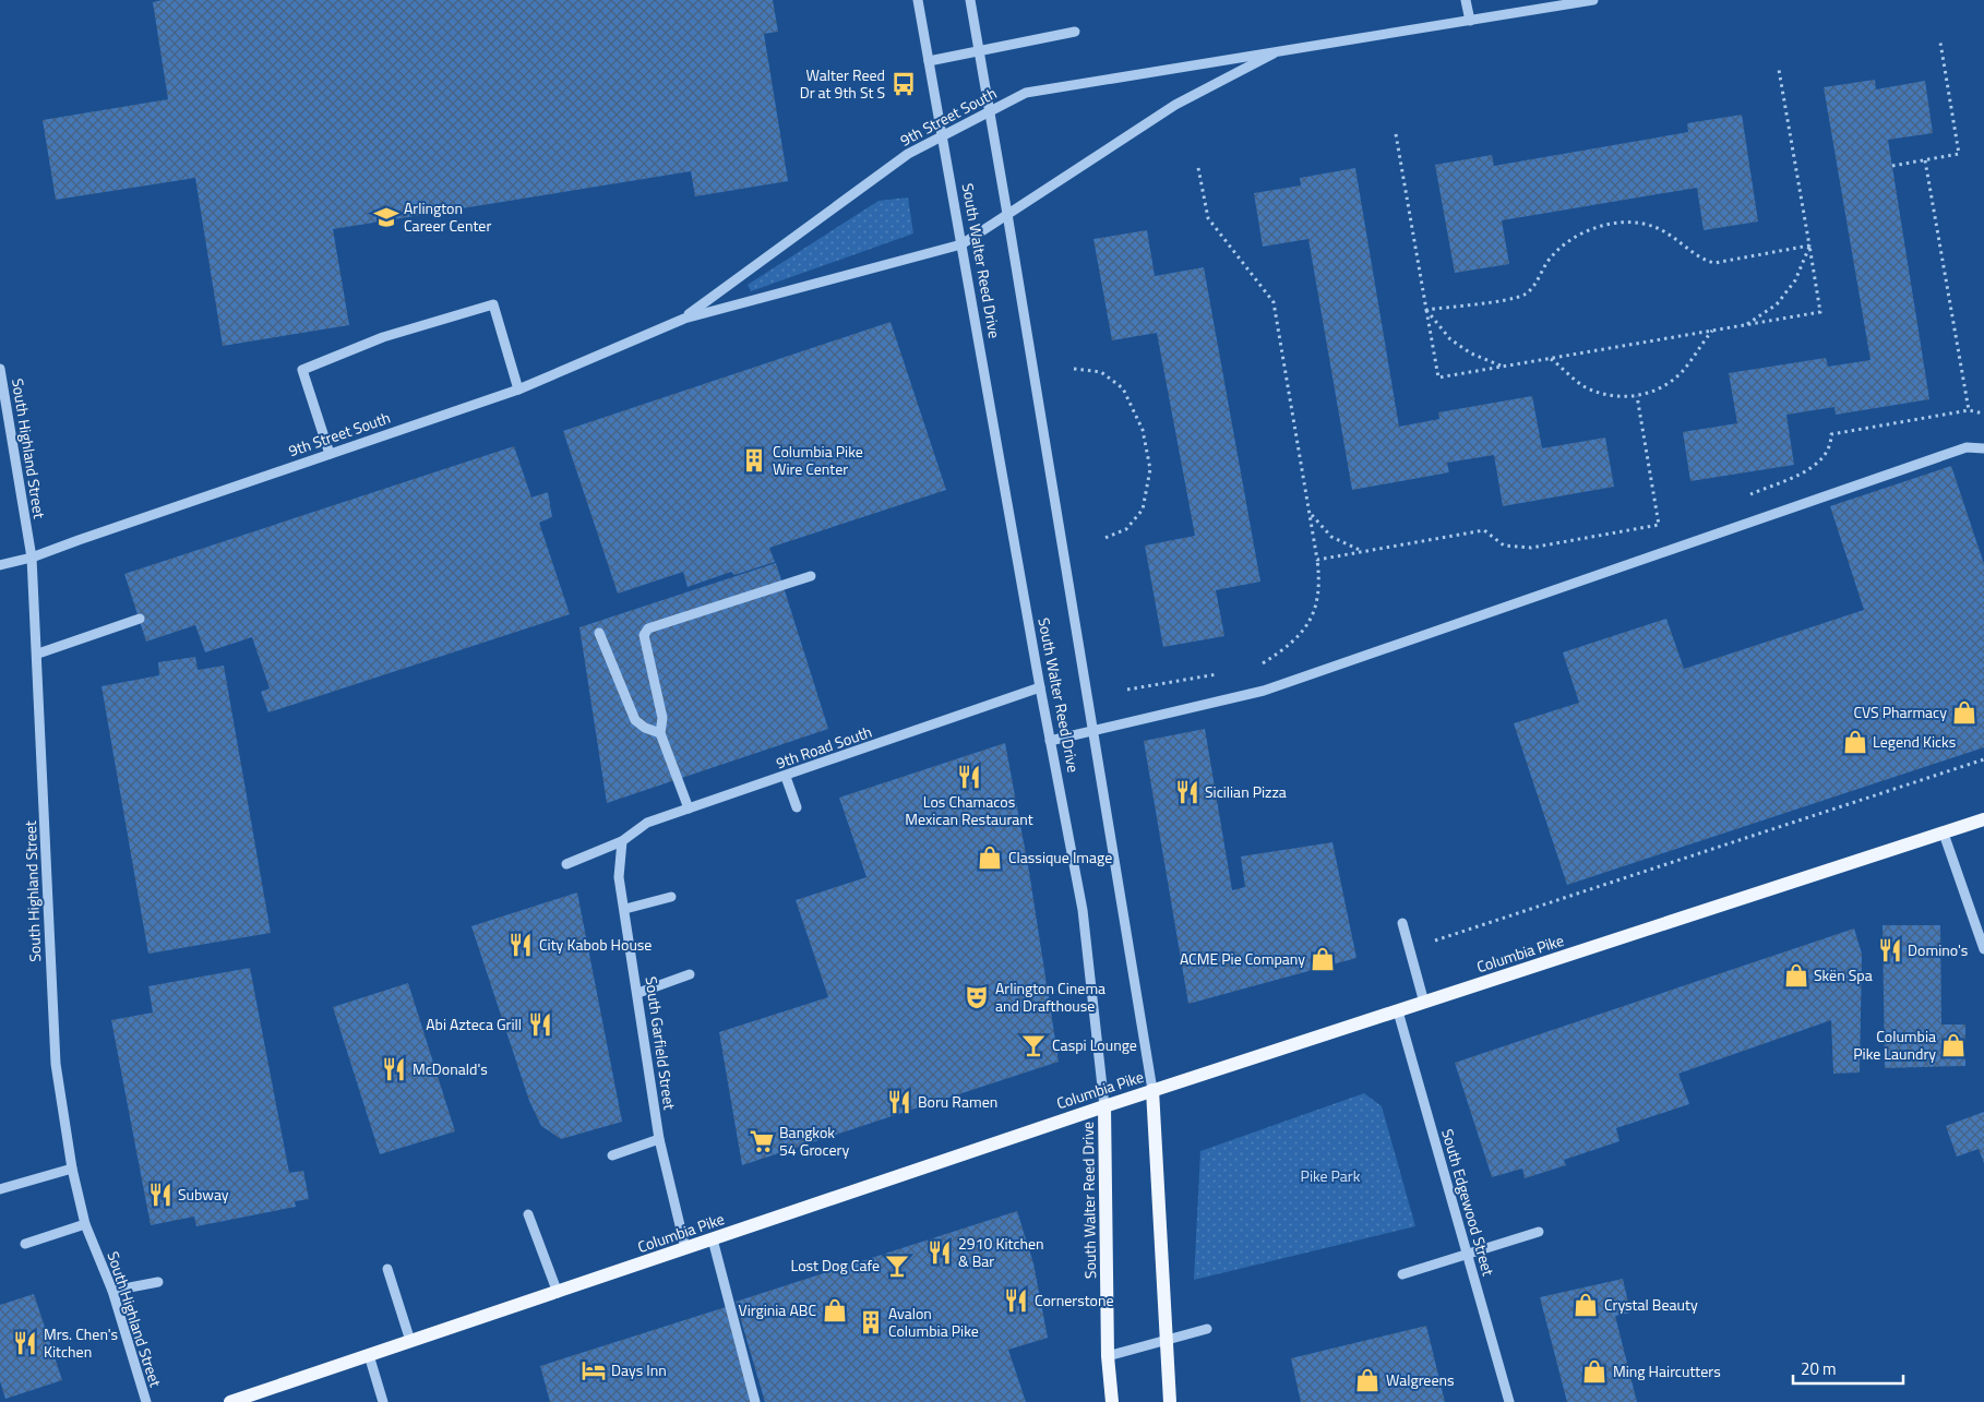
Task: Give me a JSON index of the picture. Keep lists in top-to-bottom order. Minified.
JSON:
{"streets":{"main road":["South Walter Reed Drive","Columbia Pike"],"street":["9th Street South","South Highland Street","9th Road South","South Garfield Street","South Edgewood Street"]},"crossings":[["9th Street South","South Walter Reed Drive"],["9th Street South","South Highland Street"],["South Walter Reed Drive","9th Road South"],["South Walter Reed Drive","Columbia Pike"],["9th Road South","South Garfield Street"],["Columbia Pike","South Garfield Street"],["Columbia Pike","South Edgewood Street"]],"parks":["Pike Park"],"places":{"bus stop":["Walter Reed Dr at 9th St S"],"school or university":["Arlington Career Center"],"building":["Columbia Pike Wire Center","Avalon Columbia Pike"],"shop":["CVS Pharmacy","Legend Kicks","Classique Image","ACME Pie Company","Skën Spa","Columbia Pike Laundry","Crystal Beauty","Virginia ABC","Ming Haircutters","Walgreens"],"restaurant":["Los Chamacos Mexican Restaurant","Sicilian Pizza","City Kabob House","Domino's","Abi Azteca Grill","McDonald's","Boru Ramen","Subway","2910 Kitchen & Bar","Cornerstone","Mrs. Chen's Kitchen"],"theatre":["Arlington Cinema and Drafthouse"],"bar":["Caspi Lounge","Lost Dog Cafe"],"supermarket":["Bangkok 54 Grocery"],"hotel":["Days Inn"]},"scale_bar":"20 m"}
